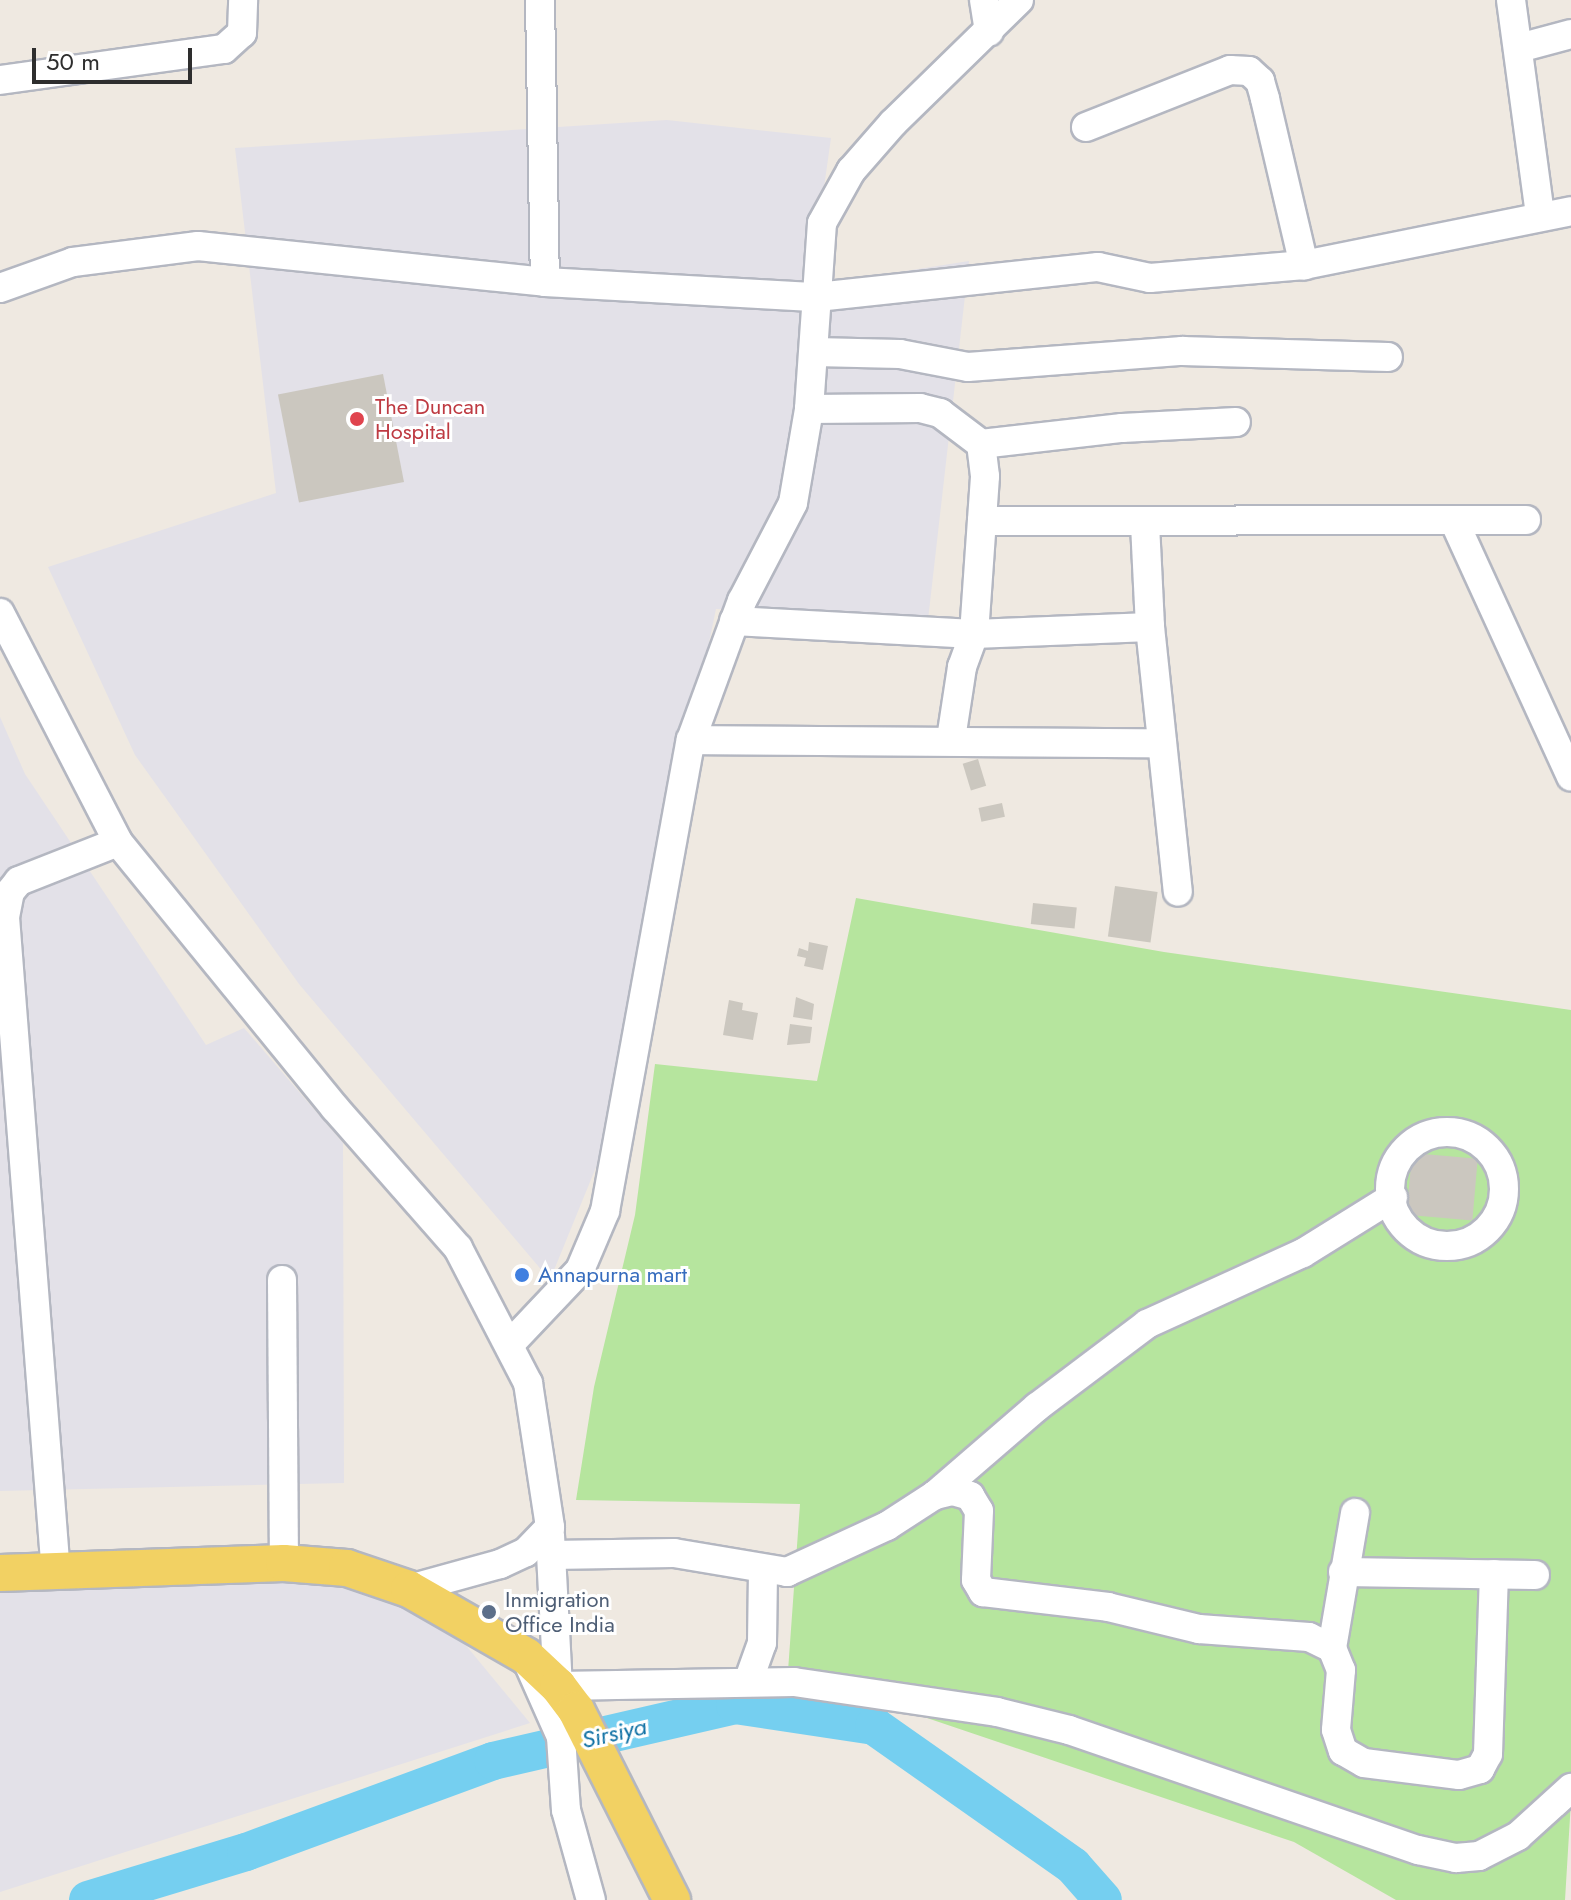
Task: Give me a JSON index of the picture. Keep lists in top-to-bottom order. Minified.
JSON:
{"water":["Sirsiya"],"places":["The Duncan Hospital","Annapurna mart","Inmigration Office India"],"scale_bar":"50 m"}
